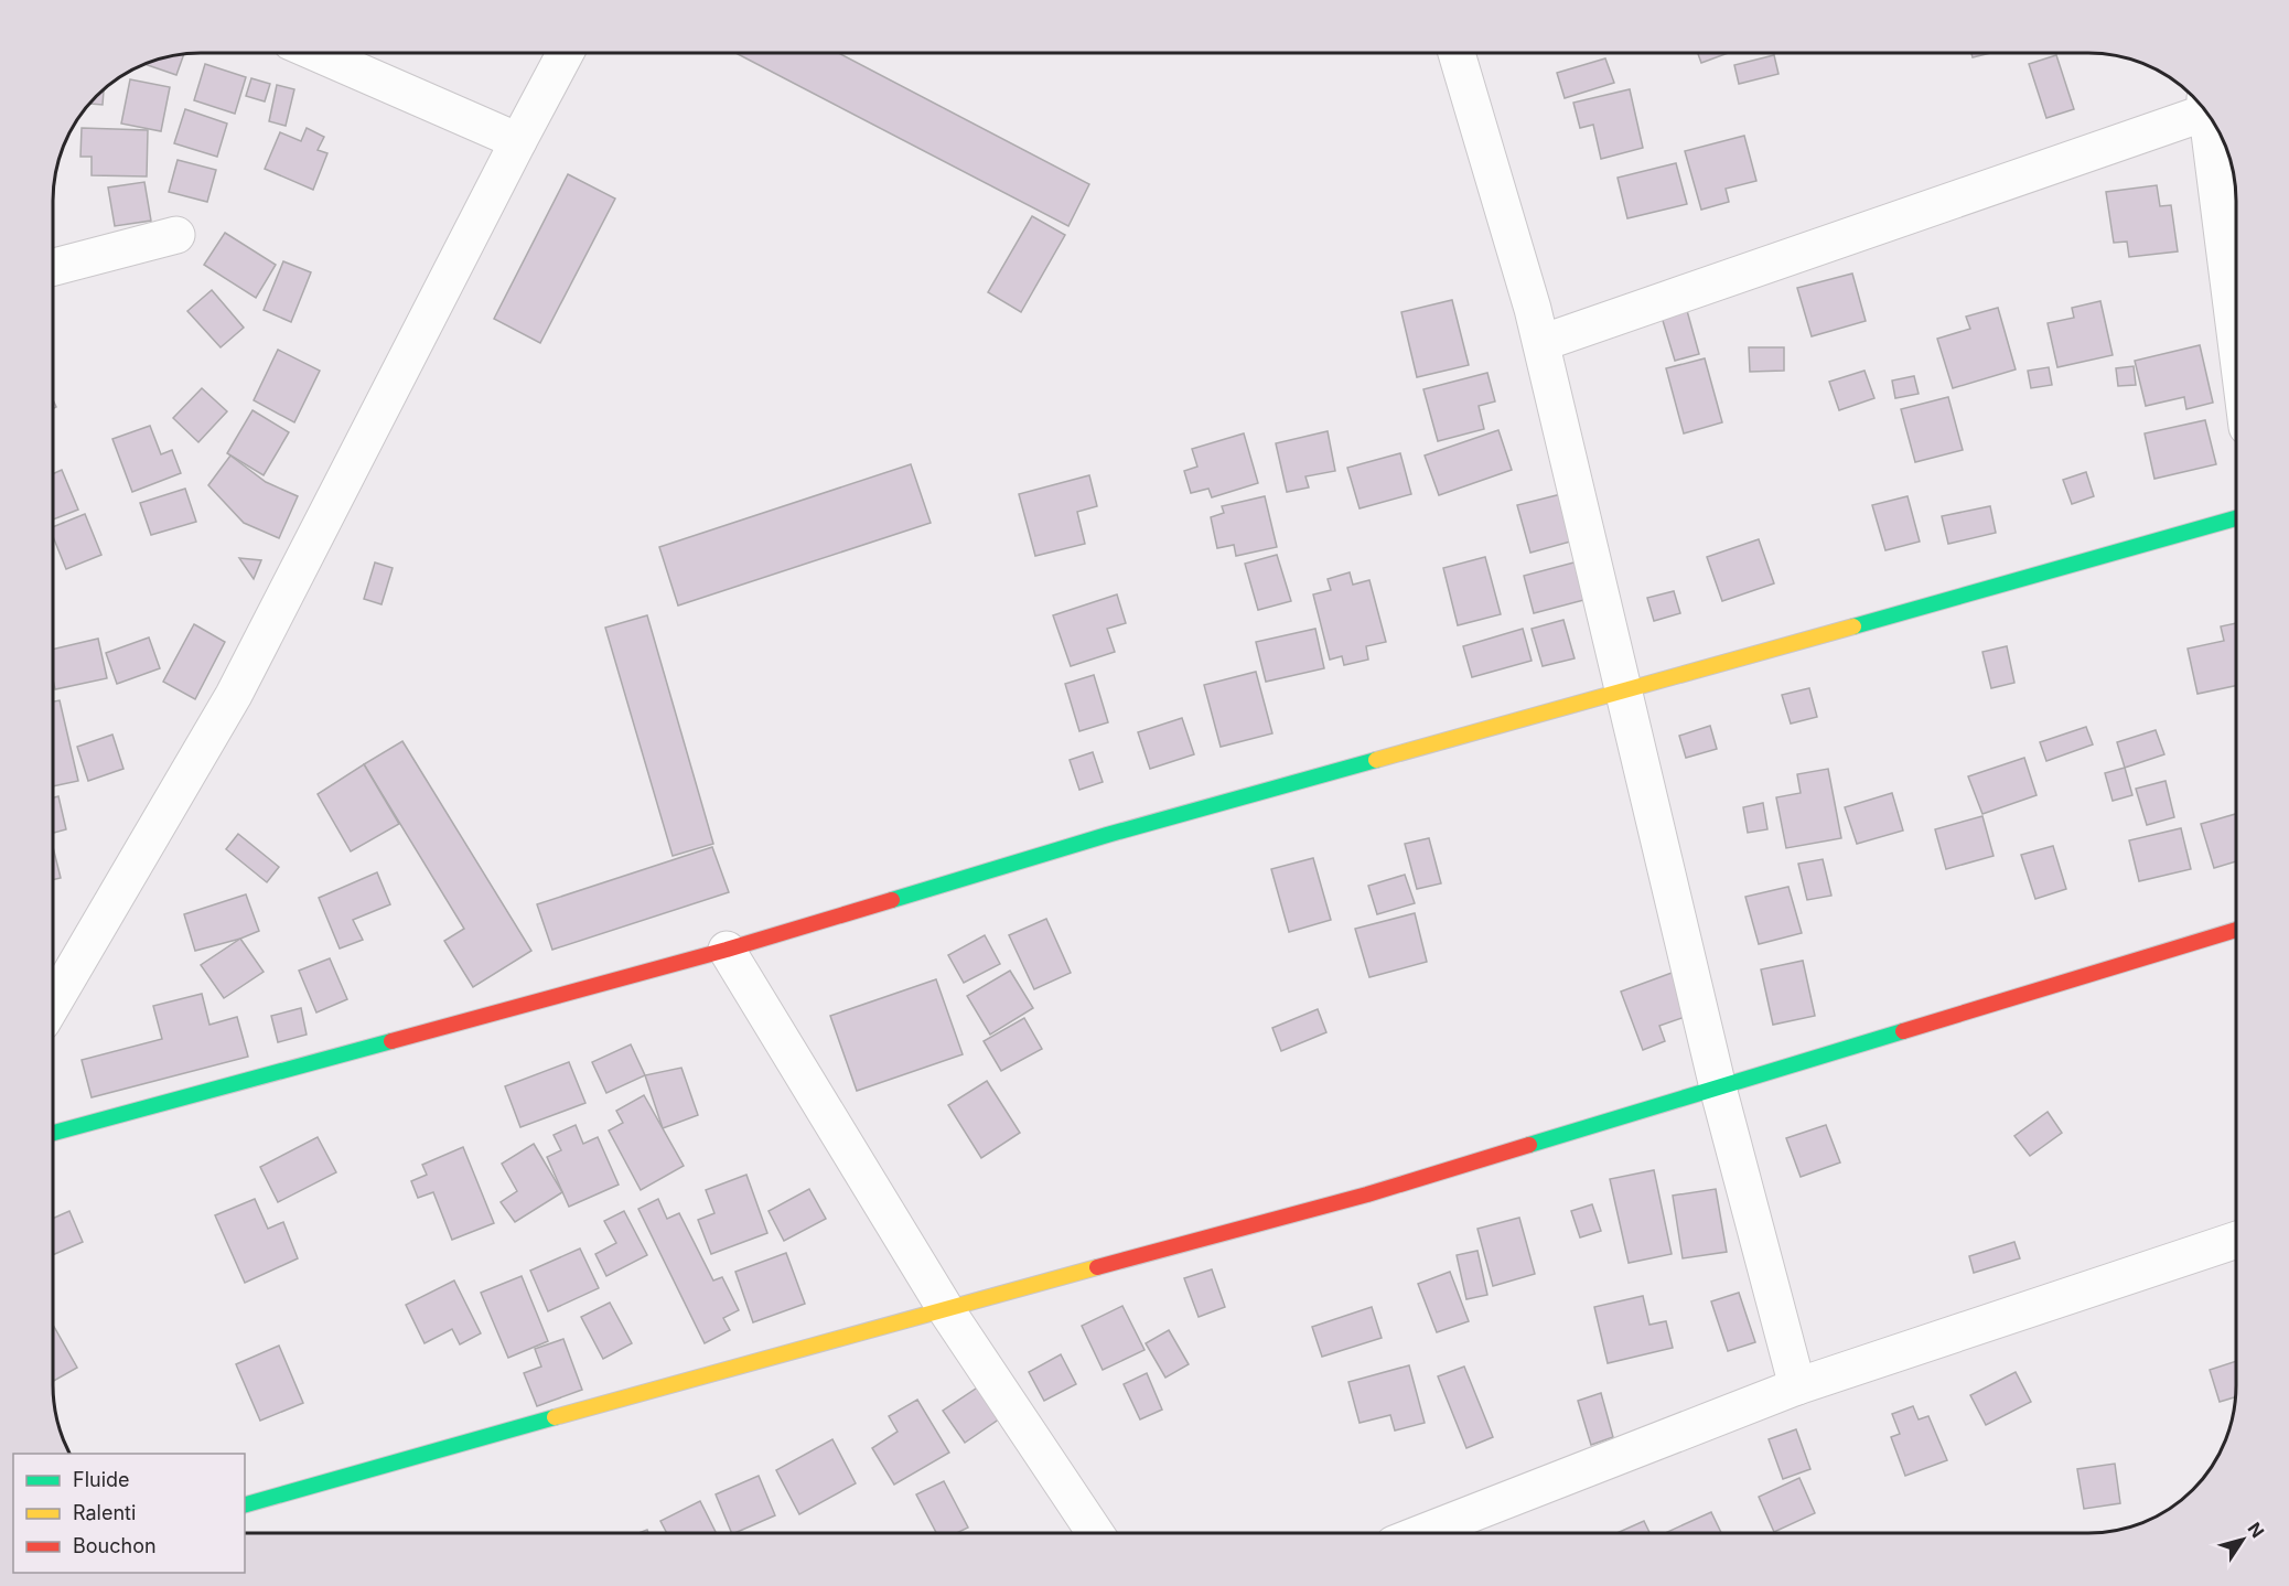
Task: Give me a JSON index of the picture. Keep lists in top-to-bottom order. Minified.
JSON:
{"legend":["Fluide","Ralenti","Bouchon"],"north":"top right"}
